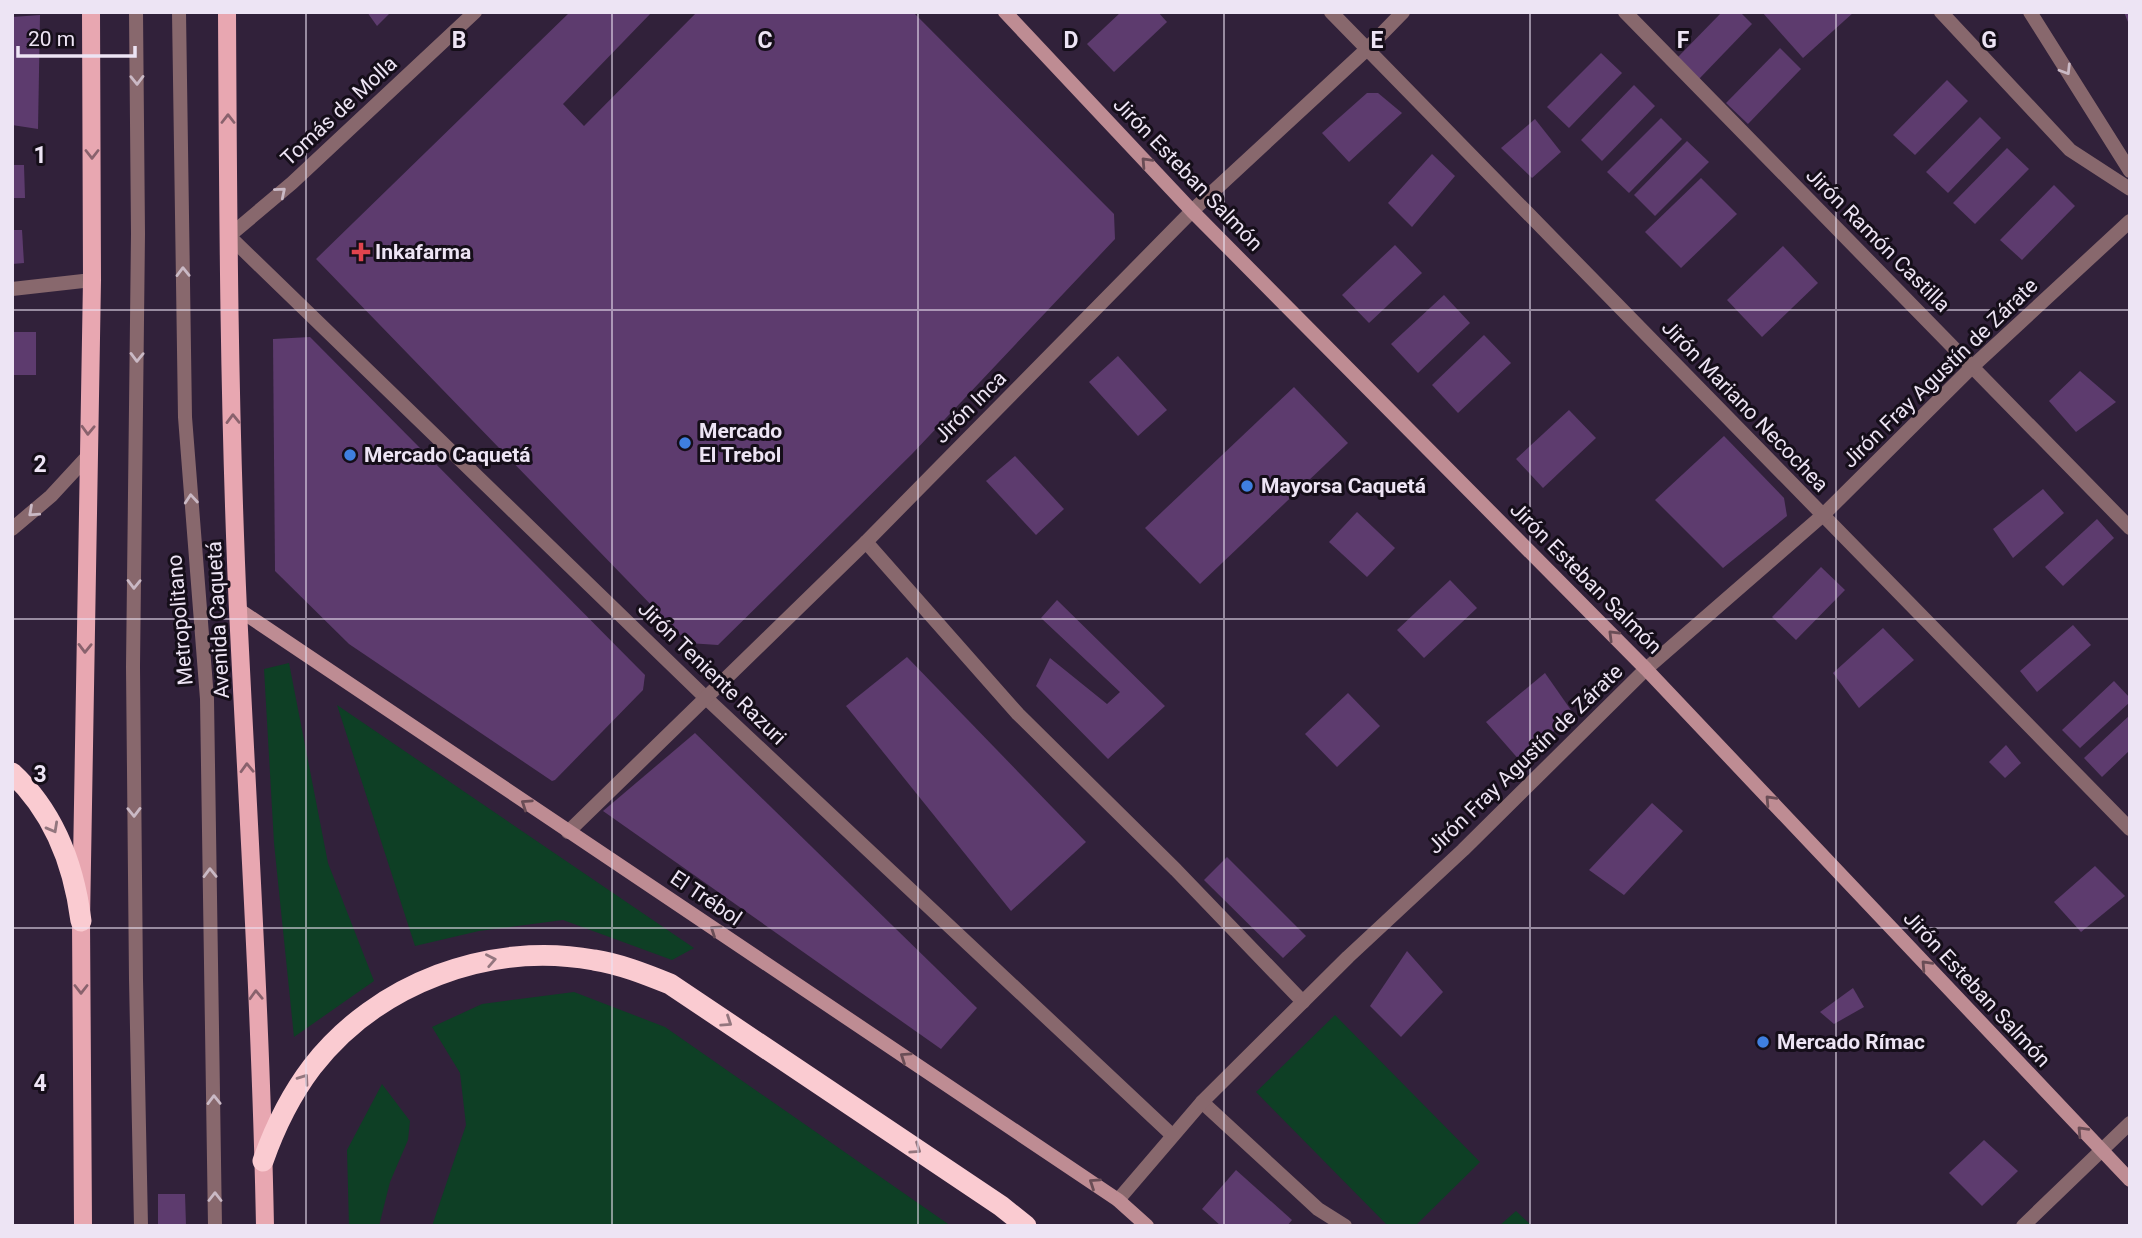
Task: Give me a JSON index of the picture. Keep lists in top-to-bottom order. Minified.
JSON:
{"streets":{"main road":["Avenida Caquetá"],"street":["Tomás de Molla","Jirón Esteban Salmón","Jirón Ramón Castilla","Jirón Fray Agustín de Zárate","Jirón Mariano Necochea","Jirón Inca","Metropolitano","Jirón Teniente Razuri","El Trébol"]},"crossings":[["Tomás de Molla","Avenida Caquetá"],["Tomás de Molla","Jirón Teniente Razuri"],["Jirón Esteban Salmón","Jirón Fray Agustín de Zárate"],["Jirón Esteban Salmón","Jirón Inca"],["Jirón Ramón Castilla","Jirón Fray Agustín de Zárate"],["Jirón Fray Agustín de Zárate","Jirón Mariano Necochea"],["Jirón Fray Agustín de Zárate","Jirón Teniente Razuri"],["Jirón Fray Agustín de Zárate","El Trébol"],["Jirón Mariano Necochea","Jirón Inca"],["Jirón Inca","Jirón Teniente Razuri"],["Jirón Inca","El Trébol"],["Avenida Caquetá","Jirón Teniente Razuri"],["Avenida Caquetá","El Trébol"]],"one_way":["Tomás de Molla","Jirón Esteban Salmón","El Trébol"],"places":{"health":["Inkafarma"],"other":["Mercado El Trebol","Mercado Caquetá","Mayorsa Caquetá","Mercado Rímac"]},"scale_bar":"20 m","grid":{"columns":["B","C","D","E","F","G"],"rows":["1","2","3","4"]}}
